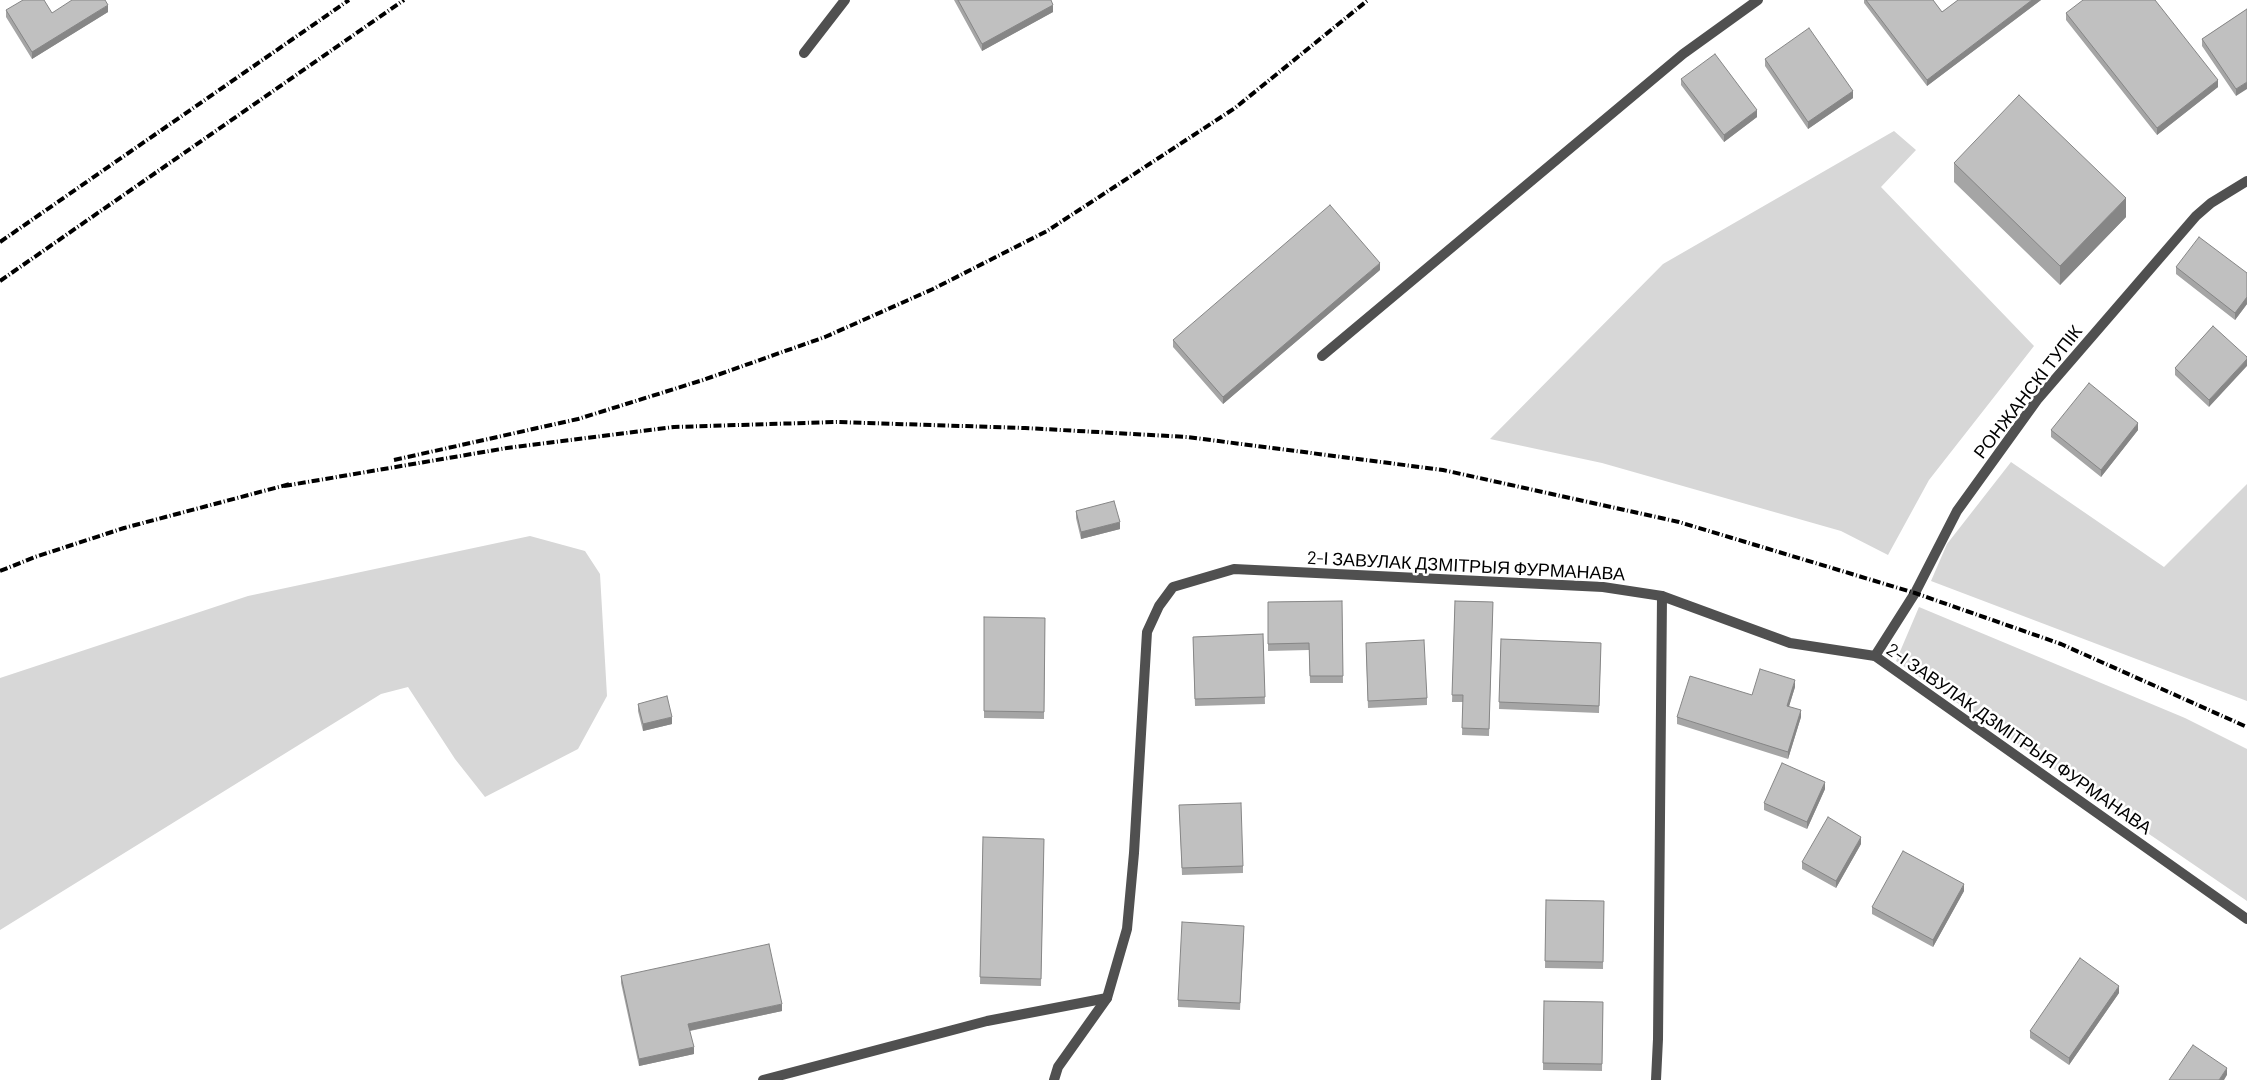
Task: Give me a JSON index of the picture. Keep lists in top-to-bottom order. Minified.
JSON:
{"streets":{"street":["РОНЖАНСКІ ТУПІК","2-І ЗАВУЛАК ДЗМІТРЫЯ ФУРМАНАВА"]},"crossings":[["РОНЖАНСКІ ТУПІК","2-І ЗАВУЛАК ДЗМІТРЫЯ ФУРМАНАВА"]]}
